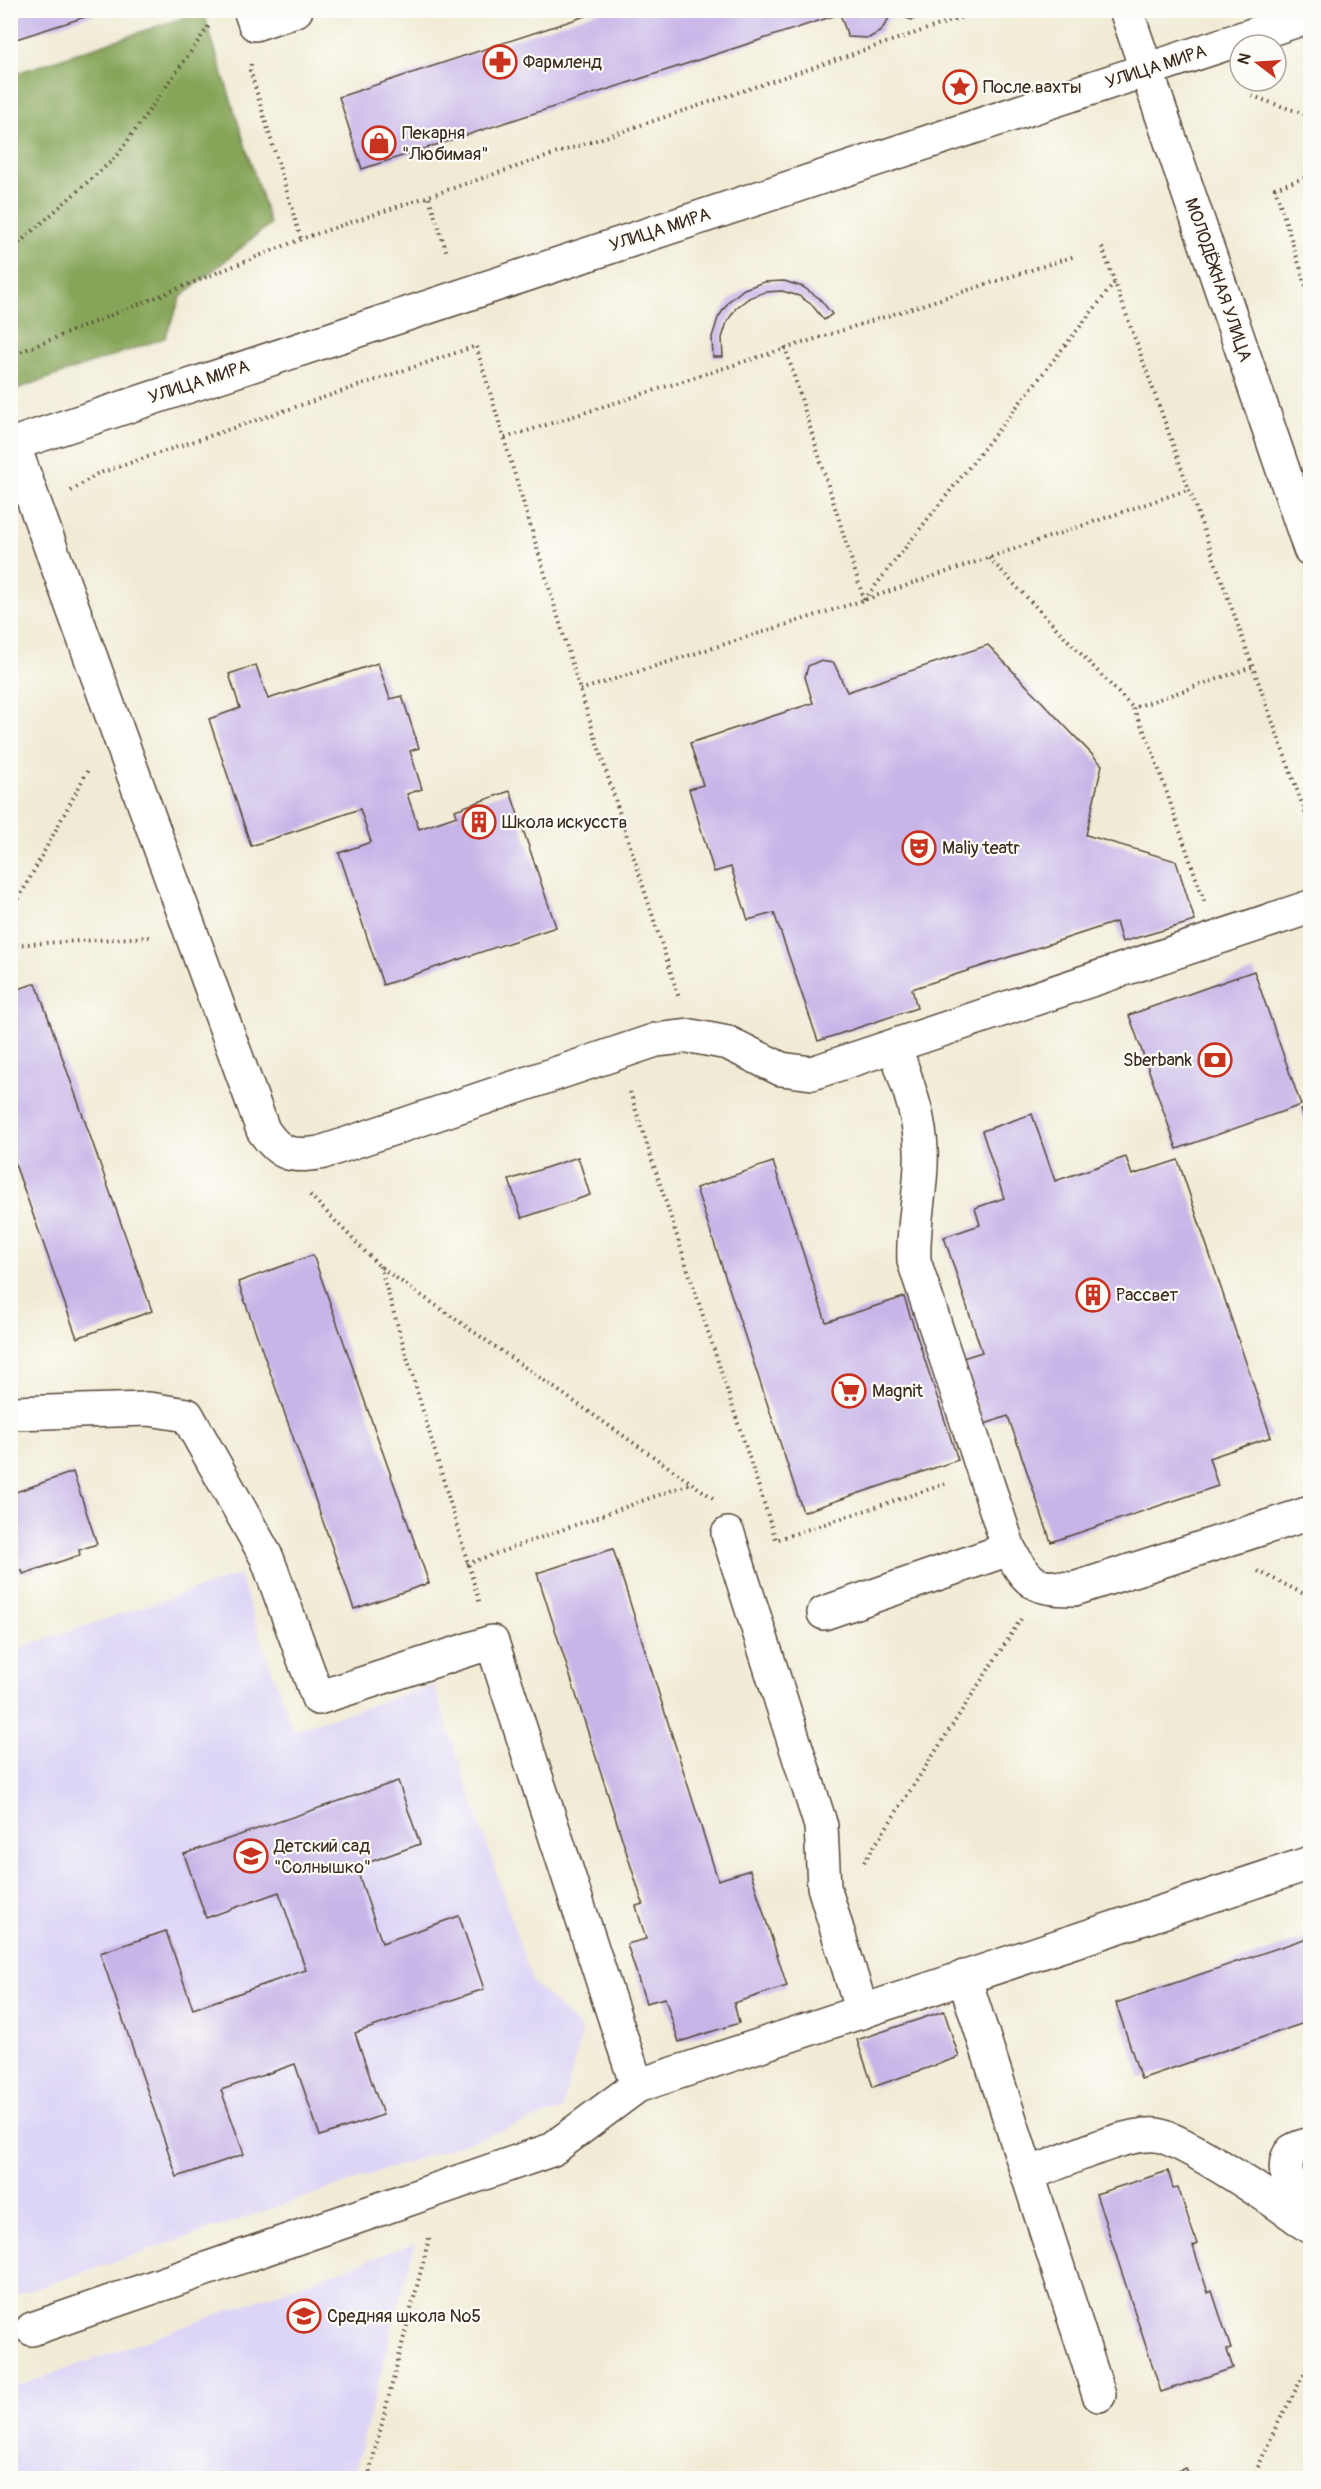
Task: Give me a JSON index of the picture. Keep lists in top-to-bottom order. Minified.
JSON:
{"streets":{"street":["УЛИЦА МИРА","МОЛОДЁЖНАЯ УЛИЦА"]},"crossings":[["УЛИЦА МИРА","МОЛОДЁЖНАЯ УЛИЦА"]],"places":{"pharmacy":["Фармленд"],"place":["После вахты"],"shop":["Пекарня \"Любимая\""],"building":["Школа искусств","Рассвет"],"theatre":["Maliy teatr"],"bank":["Sberbank"],"supermarket":["Magnit"],"school or university":["Детский сад \"Солнышко\"","Средняя школа №5"]},"north":"left"}
